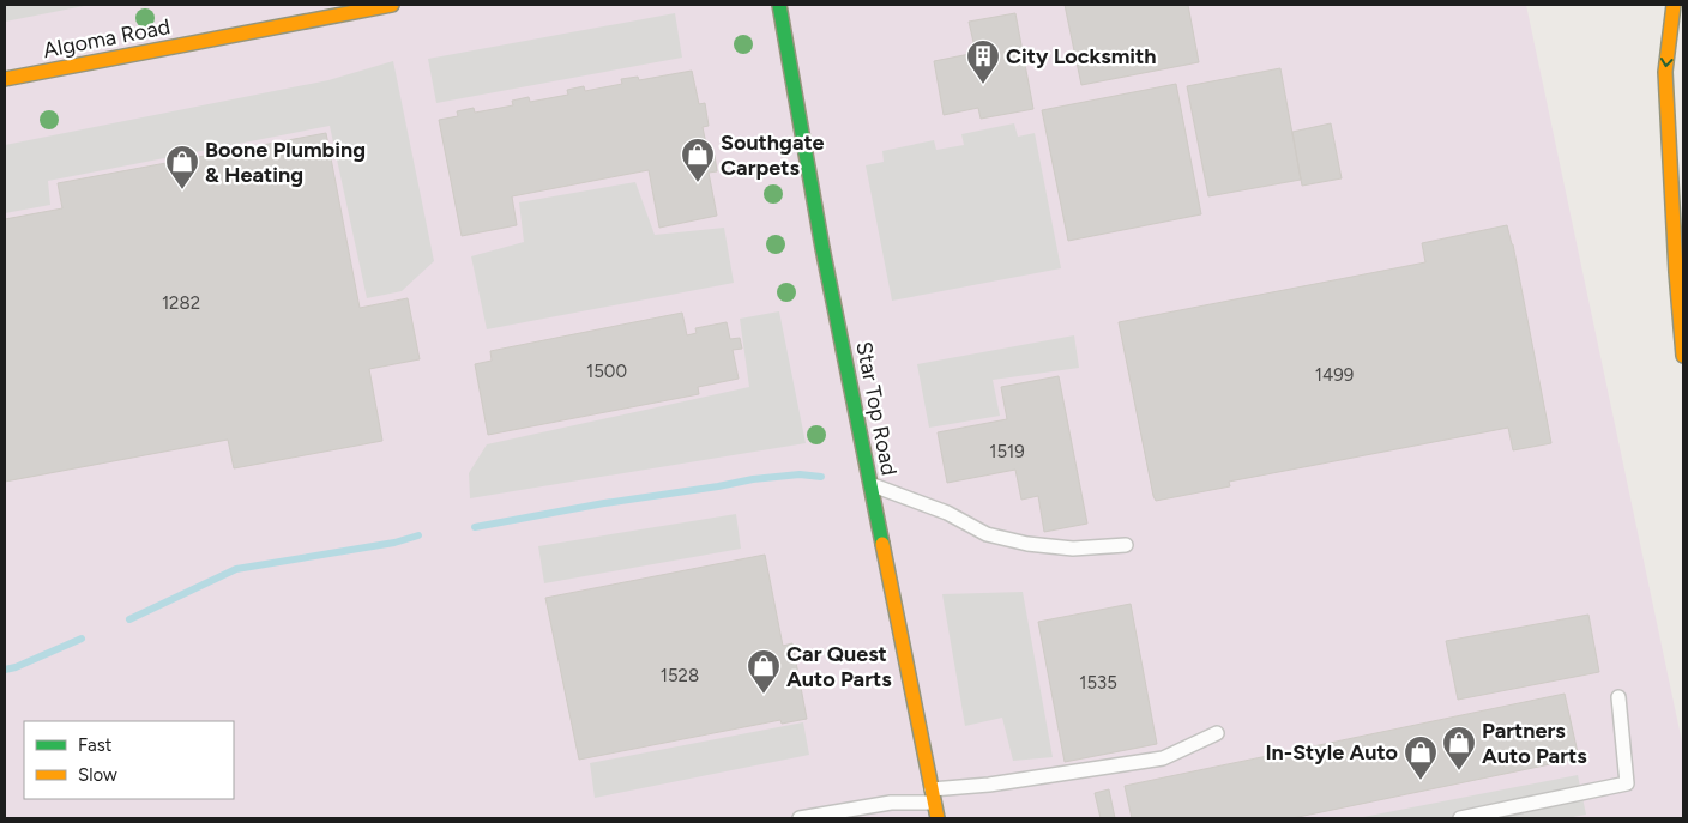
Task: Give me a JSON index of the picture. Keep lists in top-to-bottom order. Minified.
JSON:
{"streets":{"main road":["Algoma Road","Star Top Road"]},"places":{"building":["City Locksmith"],"shop":["Southgate Carpets","Boone Plumbing & Heating","Car Quest Auto Parts","Partners Auto Parts","In-Style Auto"]},"house_numbers":["1282","1500","1499","1519","1528","1535"],"legend":["Fast","Slow"]}
